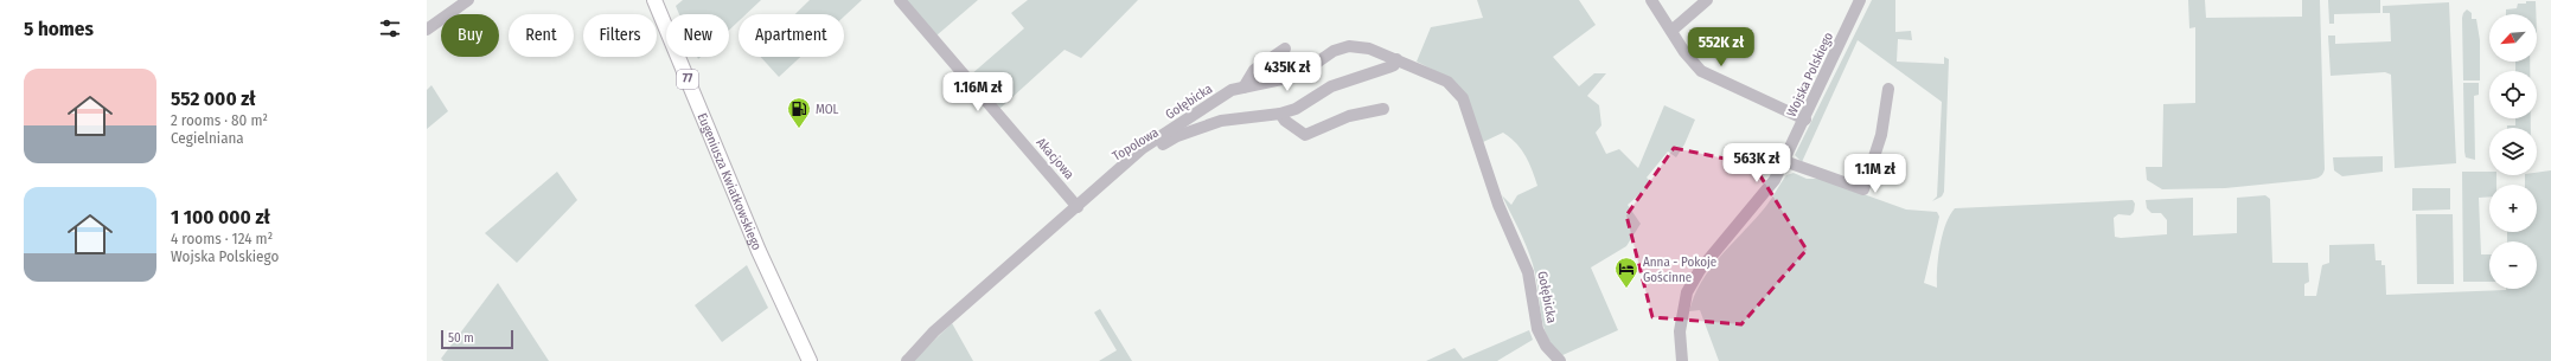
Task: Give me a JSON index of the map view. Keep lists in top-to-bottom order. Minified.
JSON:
{"streets":{"main road":["77","Eugeniusza Kwiatkowskiego"],"street":["Wojska Polskiego","Gołębicka","Topolowa","Akacjowa"]},"crossings":[["Gołębicka","Topolowa"],["Gołębicka","Akacjowa"]],"places":{"fuel station":["MOL"],"hotel":["Anna - Pokoje Gościnne"]},"scale_bar":"50 m","north":"bottom left","page":{"heading":"5 homes","map_buttons":["+","−"],"chip":["Buy","Rent","Filters","New","Apartment"],"price":["552K zł","435K zł","1.16M zł","563K zł","1.1M zł"],"list":[{"name":"552 000 zł","note":"2 rooms · 80 m² · Cegielniana"},{"name":"1 100 000 zł","note":"4 rooms · 124 m² · Wojska Polskiego"}],"scale":"50 m"}}
